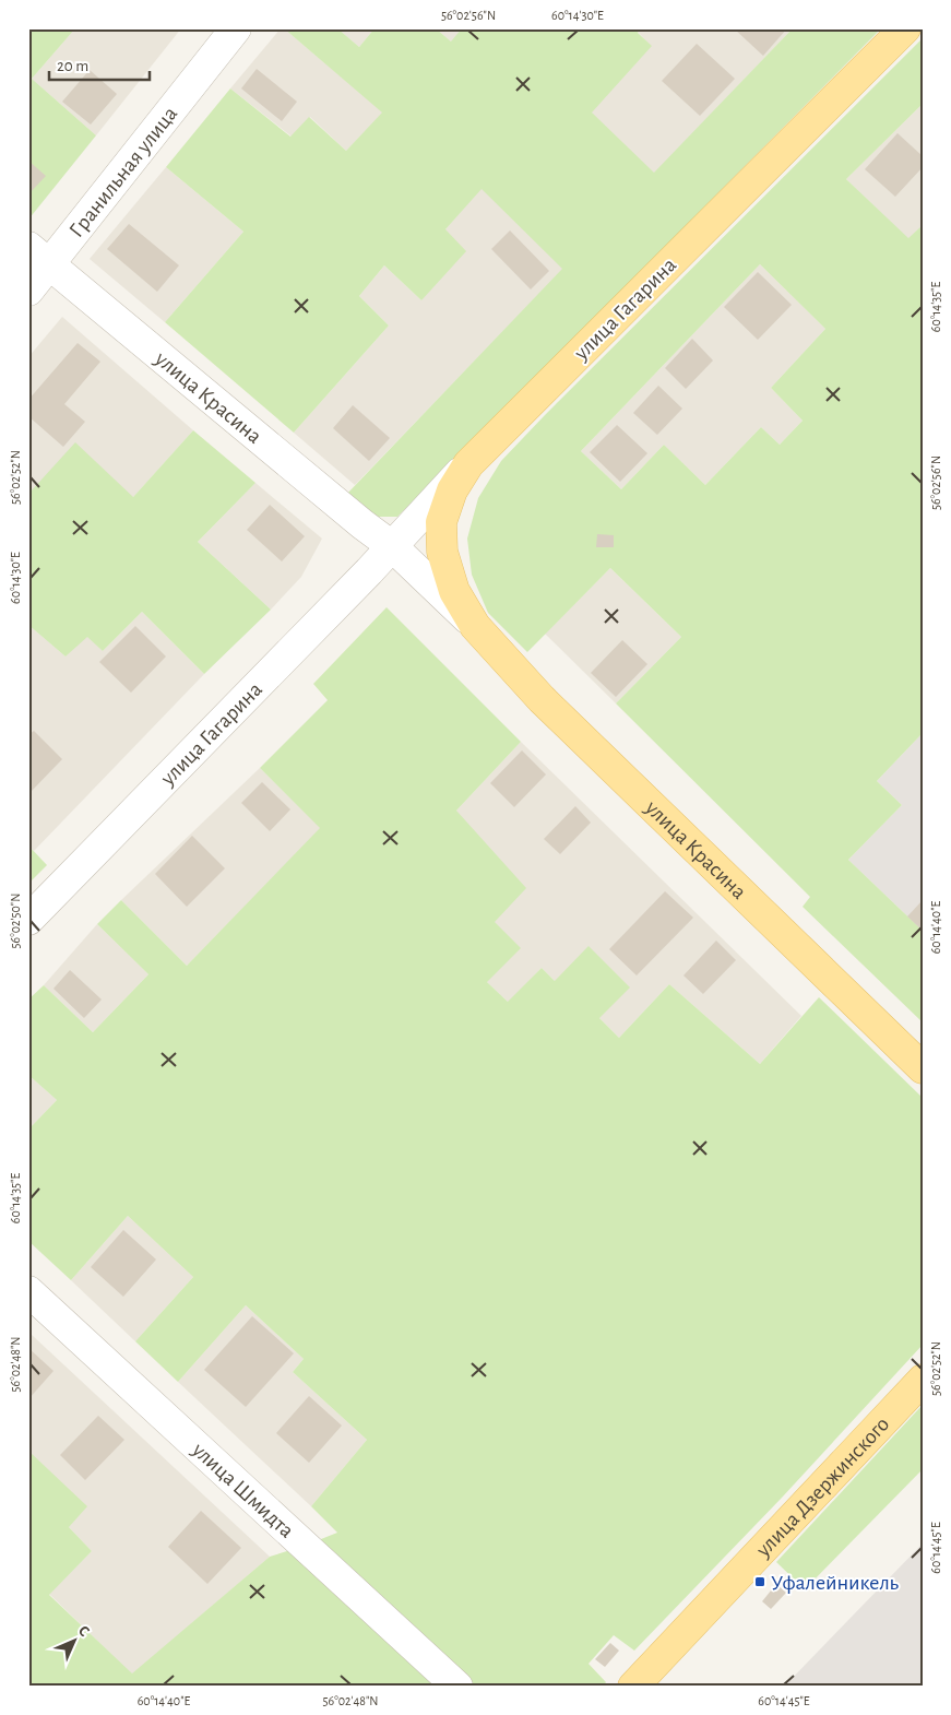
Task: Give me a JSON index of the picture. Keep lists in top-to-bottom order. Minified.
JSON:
{"streets":{"main road":["улица Гагарина","улица Красина","улица Дзержинского"],"street":["Гранильная улица","улица Шмидта"]},"crossings":[["Гранильная улица","улица Красина"],["улица Гагарина","улица Красина"]],"places":{"transit":["Уфалейникель"]},"scale_bar":"20 m","north":"top right","coordinates":["56°02'56\"N","60°14'30\"E","60°14'35\"E","56°02'52\"N","56°02'50\"N","60°14'40\"E","56°02'48\"N","60°14'45\"E"]}
